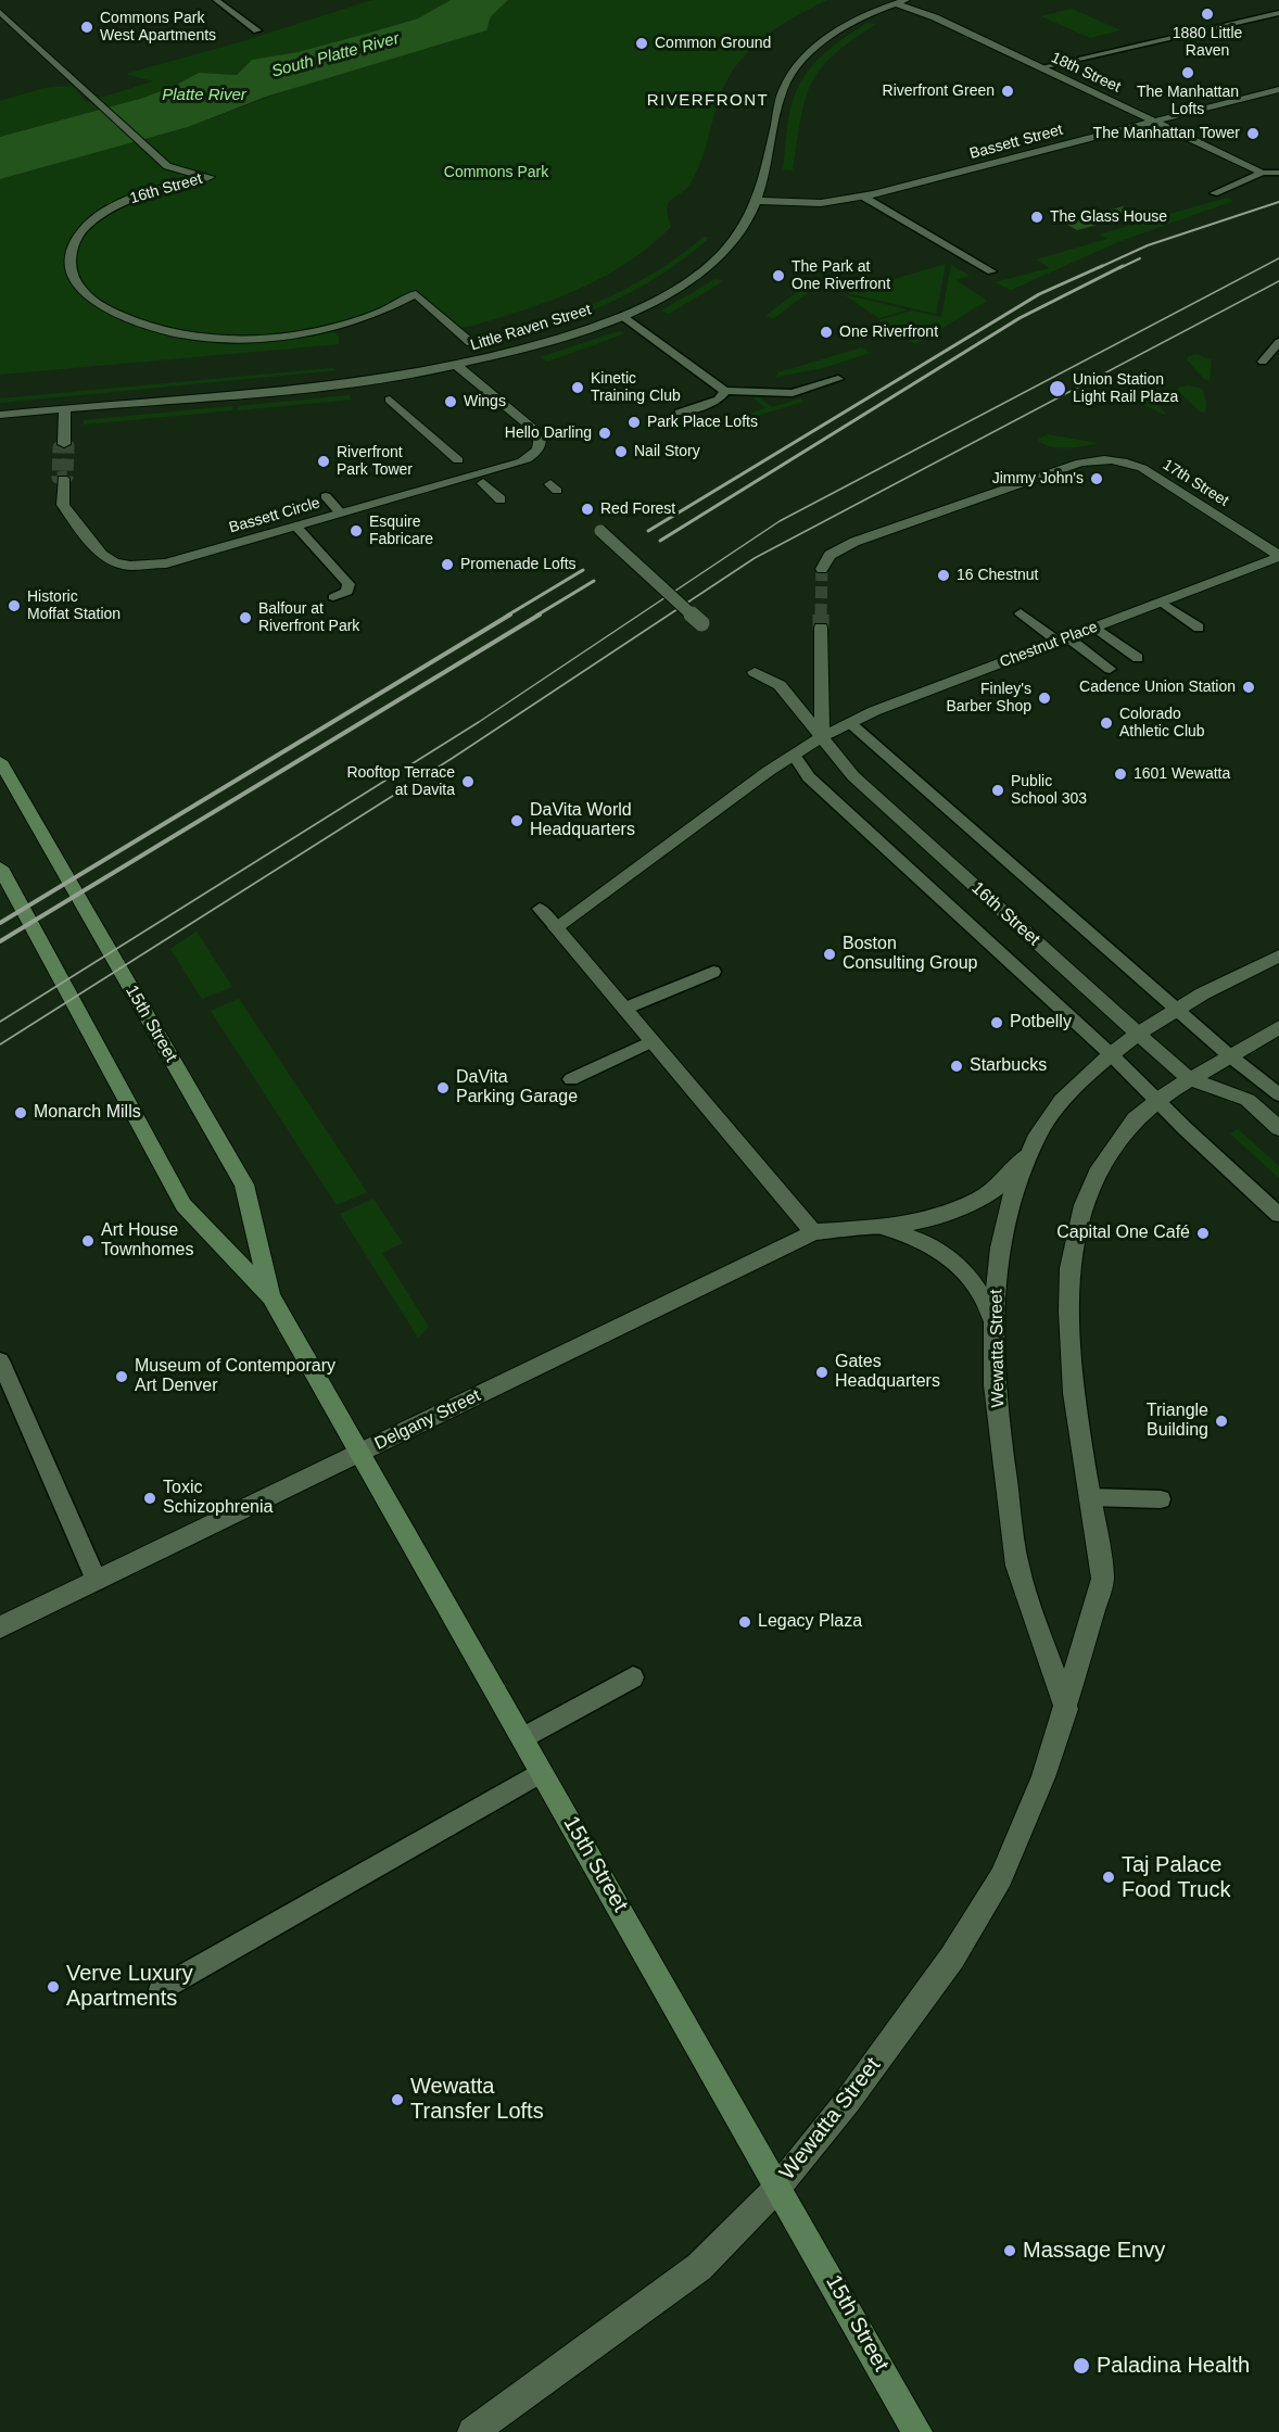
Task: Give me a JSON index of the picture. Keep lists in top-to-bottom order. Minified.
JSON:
{"streets":{"main road":["15th Street"],"street":["18th Street","Bassett Street","16th Street","Little Raven Street","17th Street","Bassett Circle","Chestnut Place","Wewatta Street","Delgany Street"]},"crossings":[["18th Street","Bassett Street"],["18th Street","Little Raven Street"],["Bassett Street","Little Raven Street"],["16th Street","Chestnut Place"],["16th Street","Wewatta Street"],["Little Raven Street","Bassett Circle"],["17th Street","Chestnut Place"],["15th Street","Wewatta Street"],["15th Street","Delgany Street"],["Wewatta Street","Delgany Street"]],"districts":["RIVERFRONT"],"water":["South Platte River","Platte River"],"parks":["Commons Park"],"places":["1880 Little Raven","Commons Park West Apartments","Common Ground","The Manhattan Lofts","Riverfront Green","The Manhattan Tower","The Glass House","The Park at One Riverfront","One Riverfront","Kinetic Training Club","Union Station Light Rail Plaza","Wings","Park Place Lofts","Hello Darling","Nail Story","Riverfront Park Tower","Jimmy John's","Red Forest","Esquire Fabricare","Promenade Lofts","16 Chestnut","Historic Moffat Station","Balfour at Riverfront Park","Cadence Union Station","Finley's Barber Shop","Colorado Athletic Club","1601 Wewatta","Rooftop Terrace at Davita","Public School 303","DaVita World Headquarters","Boston Consulting Group","Potbelly","Starbucks","DaVita Parking Garage","Monarch Mills","Capital One Café","Art House Townhomes","Gates Headquarters","Museum of Contemporary Art Denver","Triangle Building","Toxic Schizophrenia","Legacy Plaza","Taj Palace Food Truck","Verve Luxury Apartments","Wewatta Transfer Lofts","Massage Envy","Paladina Health"]}
